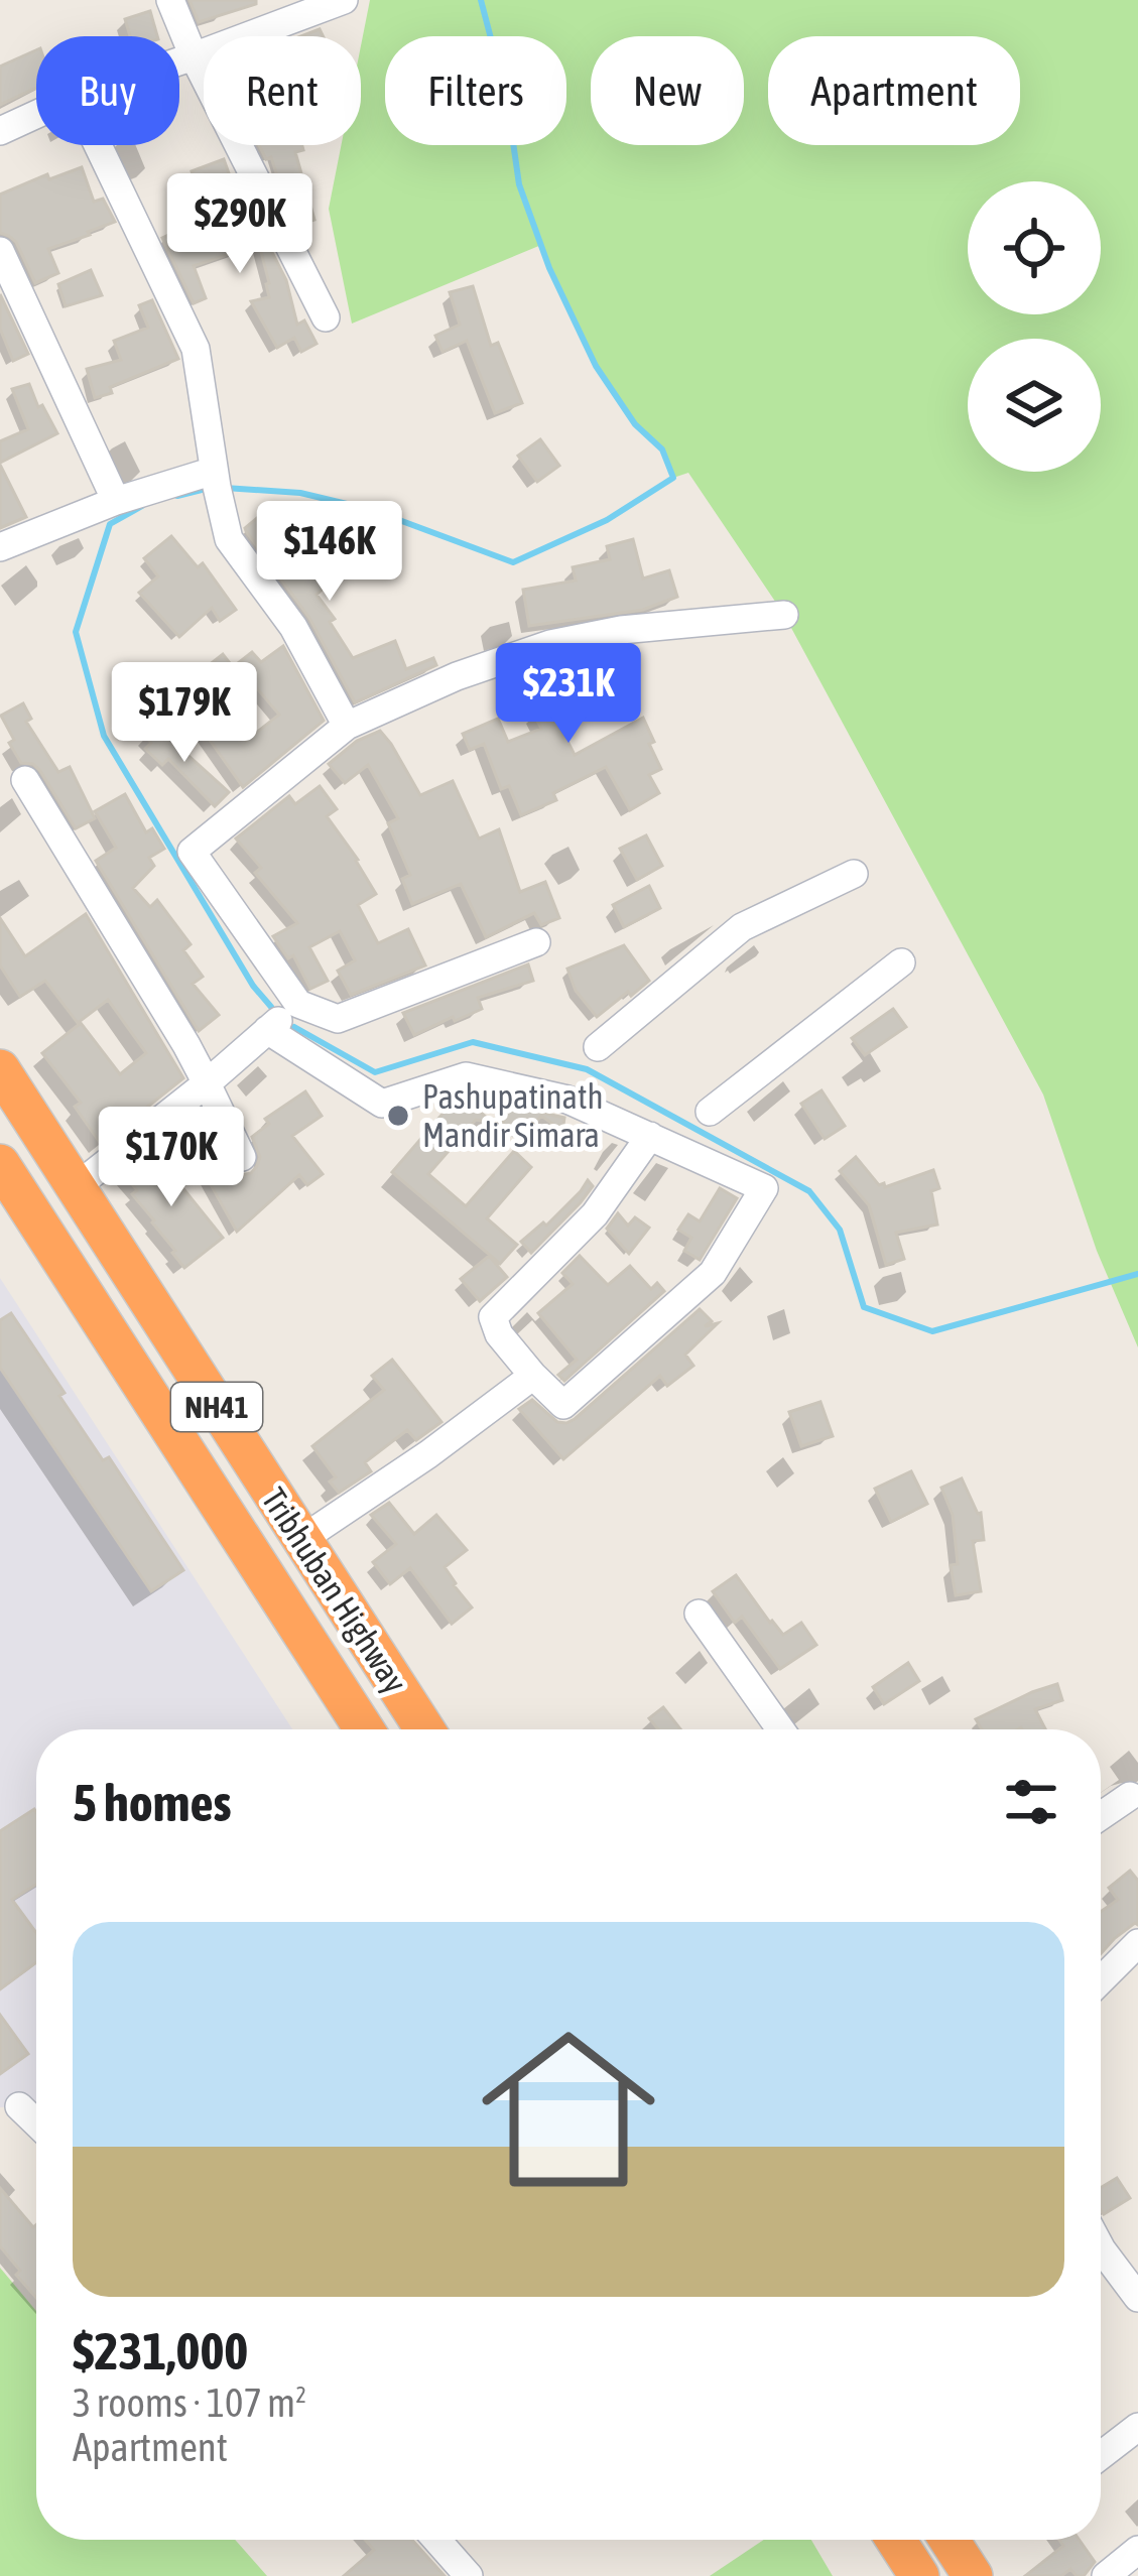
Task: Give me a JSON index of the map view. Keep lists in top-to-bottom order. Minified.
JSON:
{"streets":{"highway":["NH41","Tribhuban Highway"]},"places":["Pashupatinath Mandir Simara"],"page":{"chip":["Buy","Rent","Filters","New","Apartment"],"price":["$290K","$146K","$231K","$179K","$170K"],"heading":"5 homes","list":[{"name":"$231,000","note":"3 rooms · 107 m² · Apartment"}]}}
